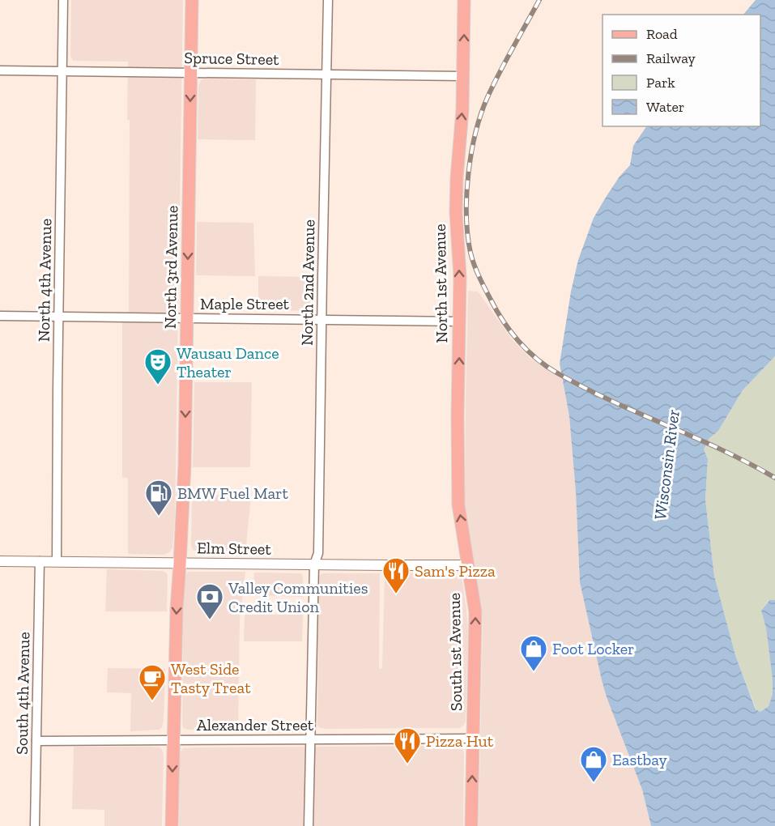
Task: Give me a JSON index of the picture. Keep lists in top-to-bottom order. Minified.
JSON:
{"streets":{"main road":["North 3rd Avenue","North 1st Avenue","South 1st Avenue"],"street":["Spruce Street","North 4th Avenue","North 2nd Avenue","Maple Street","Elm Street","South 4th Avenue","Alexander Street"]},"crossings":[["Spruce Street","North 3rd Avenue"],["Spruce Street","North 4th Avenue"],["Spruce Street","North 2nd Avenue"],["Spruce Street","North 1st Avenue"],["North 3rd Avenue","Maple Street"],["North 3rd Avenue","Elm Street"],["North 3rd Avenue","Alexander Street"],["North 4th Avenue","Maple Street"],["North 4th Avenue","Elm Street"],["North 2nd Avenue","Maple Street"],["North 2nd Avenue","Elm Street"],["North 2nd Avenue","Alexander Street"],["North 1st Avenue","Maple Street"],["North 1st Avenue","Elm Street"],["North 1st Avenue","South 1st Avenue"],["Elm Street","South 1st Avenue"],["Elm Street","South 4th Avenue"],["South 1st Avenue","Alexander Street"],["South 4th Avenue","Alexander Street"]],"one_way":["North 3rd Avenue","North 1st Avenue","South 1st Avenue"],"water":["Wisconsin River"],"places":{"theatre":["Wausau Dance Theater"],"fuel station":["BMW Fuel Mart"],"restaurant":["Sam's Pizza","Pizza Hut"],"bank":["Valley Communities Credit Union"],"shop":["Foot Locker","Eastbay"],"cafe":["West Side Tasty Treat"]},"legend":["Road","Railway","Park","Water"]}
